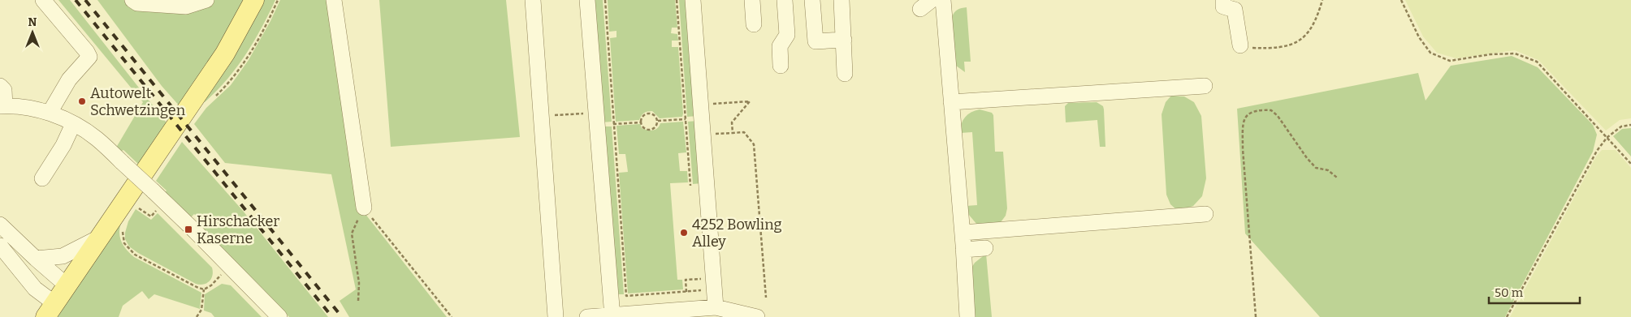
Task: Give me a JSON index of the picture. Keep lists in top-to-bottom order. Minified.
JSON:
{"places":{"other":["Autowelt Schwetzingen","4252 Bowling Alley"],"transit":["Hirschacker Kaserne"]},"scale_bar":"50 m","north":"top"}
